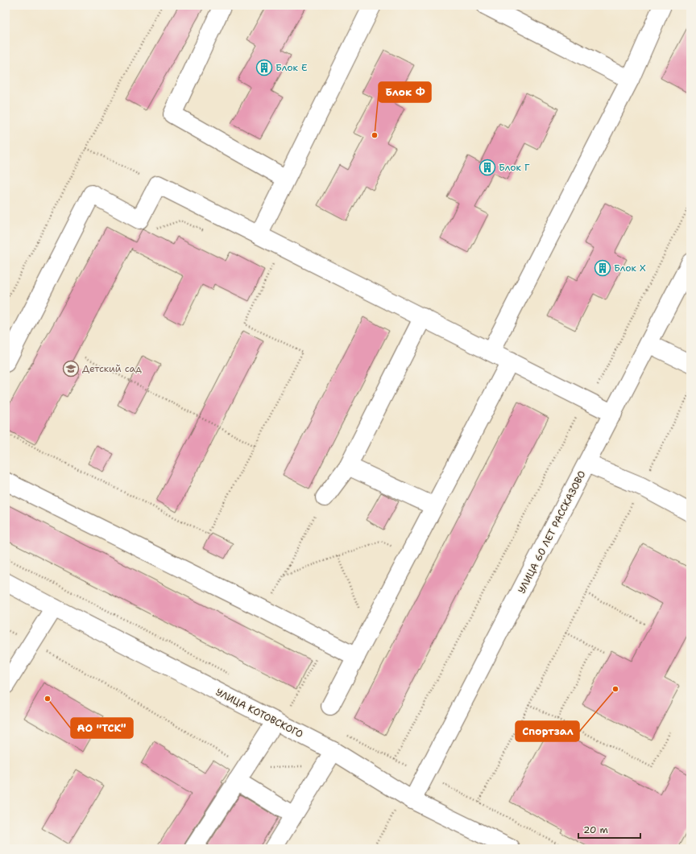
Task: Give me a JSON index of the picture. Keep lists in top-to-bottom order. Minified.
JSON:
{"streets":{"street":["УЛИЦА 60 ЛЕТ РАССКАЗОВО","УЛИЦА КОТОВСКОГО"]},"crossings":[["УЛИЦА 60 ЛЕТ РАССКАЗОВО","УЛИЦА КОТОВСКОГО"]],"places":{"building":["Блок Е","Блок Г","Блок Х"],"other":["Блок Ф","Спортзал","АО \"ТСК\""],"school or university":["Детский сад"]},"scale_bar":"20 m"}
